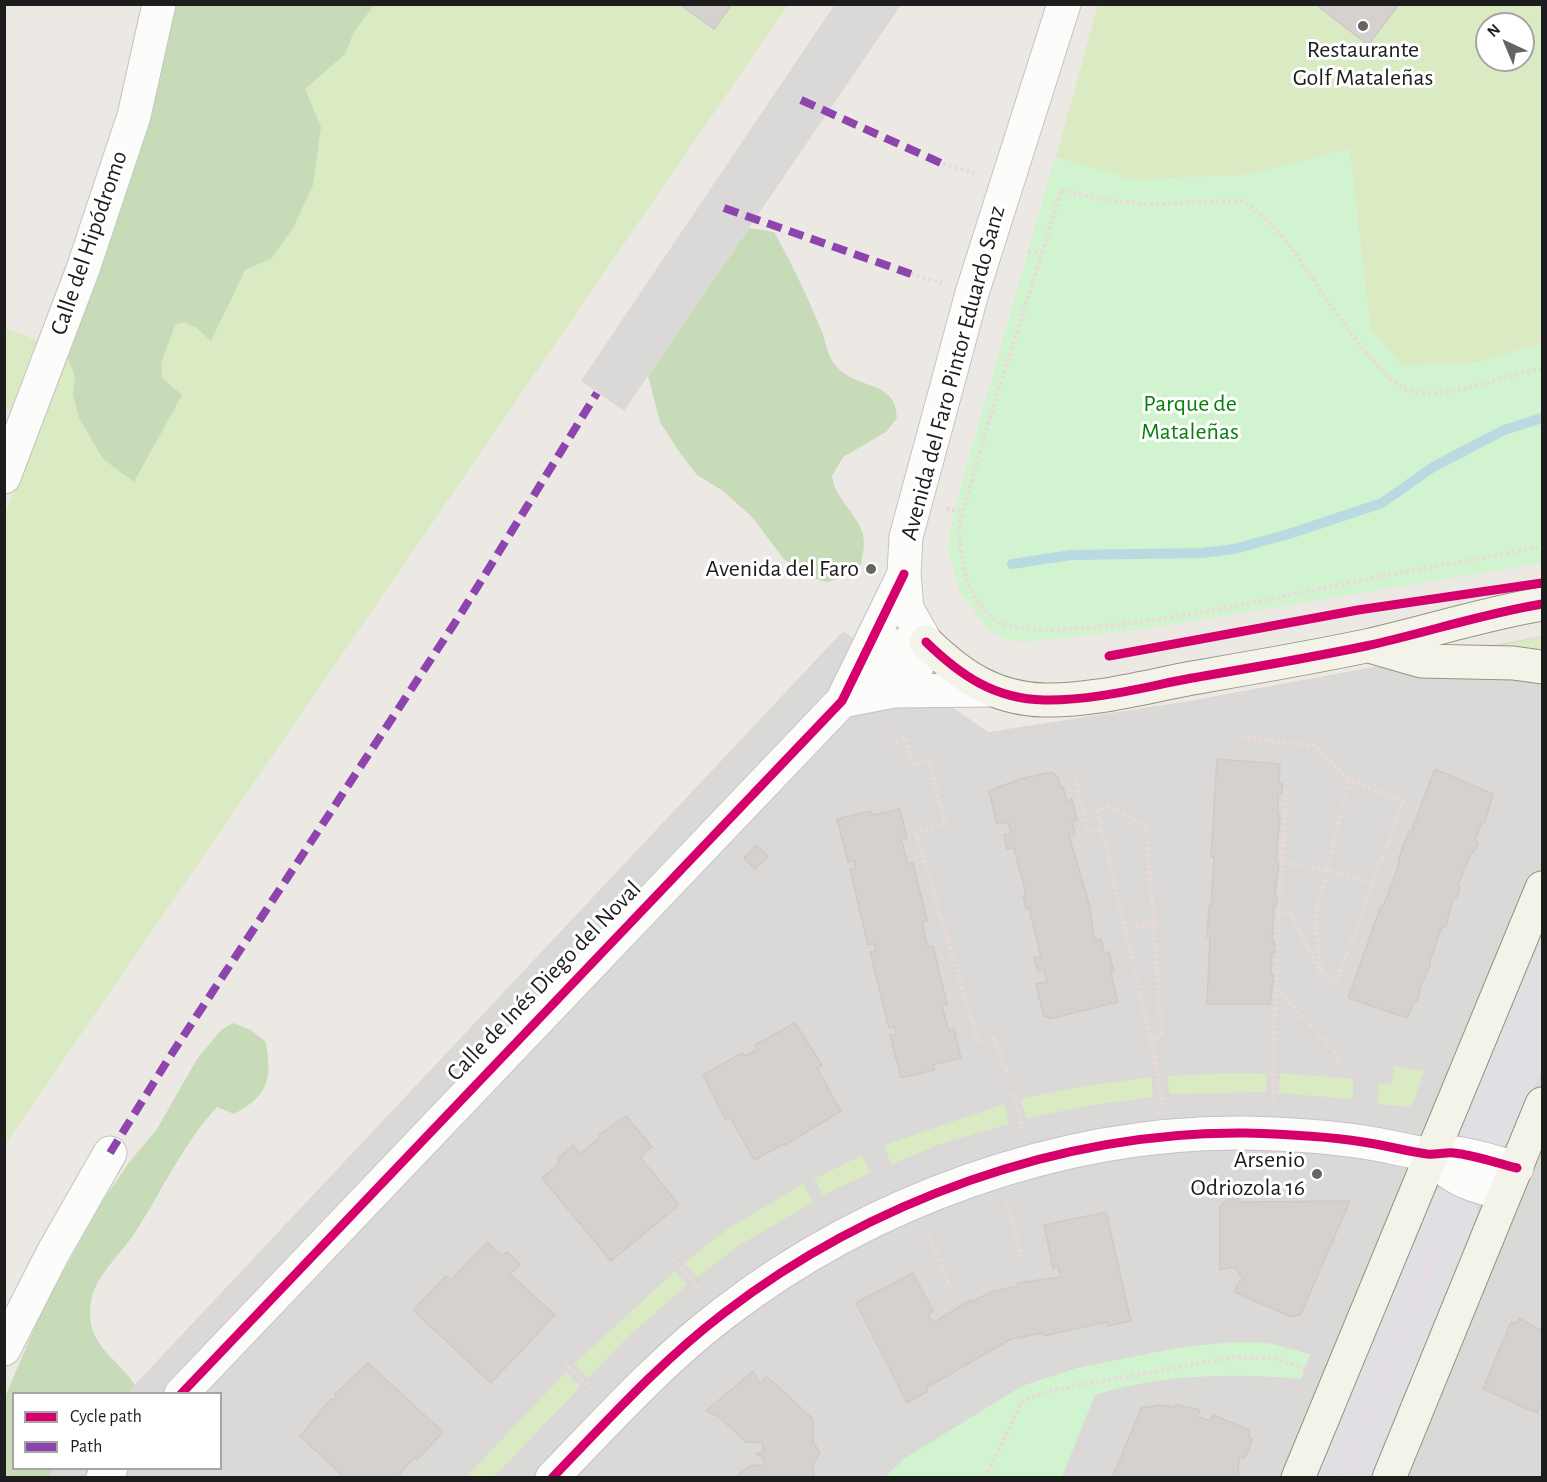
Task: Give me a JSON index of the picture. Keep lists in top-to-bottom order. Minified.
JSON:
{"streets":{"main road":["Avenida del Faro Pintor Eduardo Sanz"],"street":["Calle del Hipódromo","Calle de Inés Diego del Noval"]},"crossings":[["Avenida del Faro Pintor Eduardo Sanz","Calle de Inés Diego del Noval"]],"parks":["Parque de Mataleñas"],"places":["Restaurante Golf Mataleñas","Avenida del Faro","Arsenio Odriozola 16"],"legend":["Cycle path","Path"],"north":"top left"}
